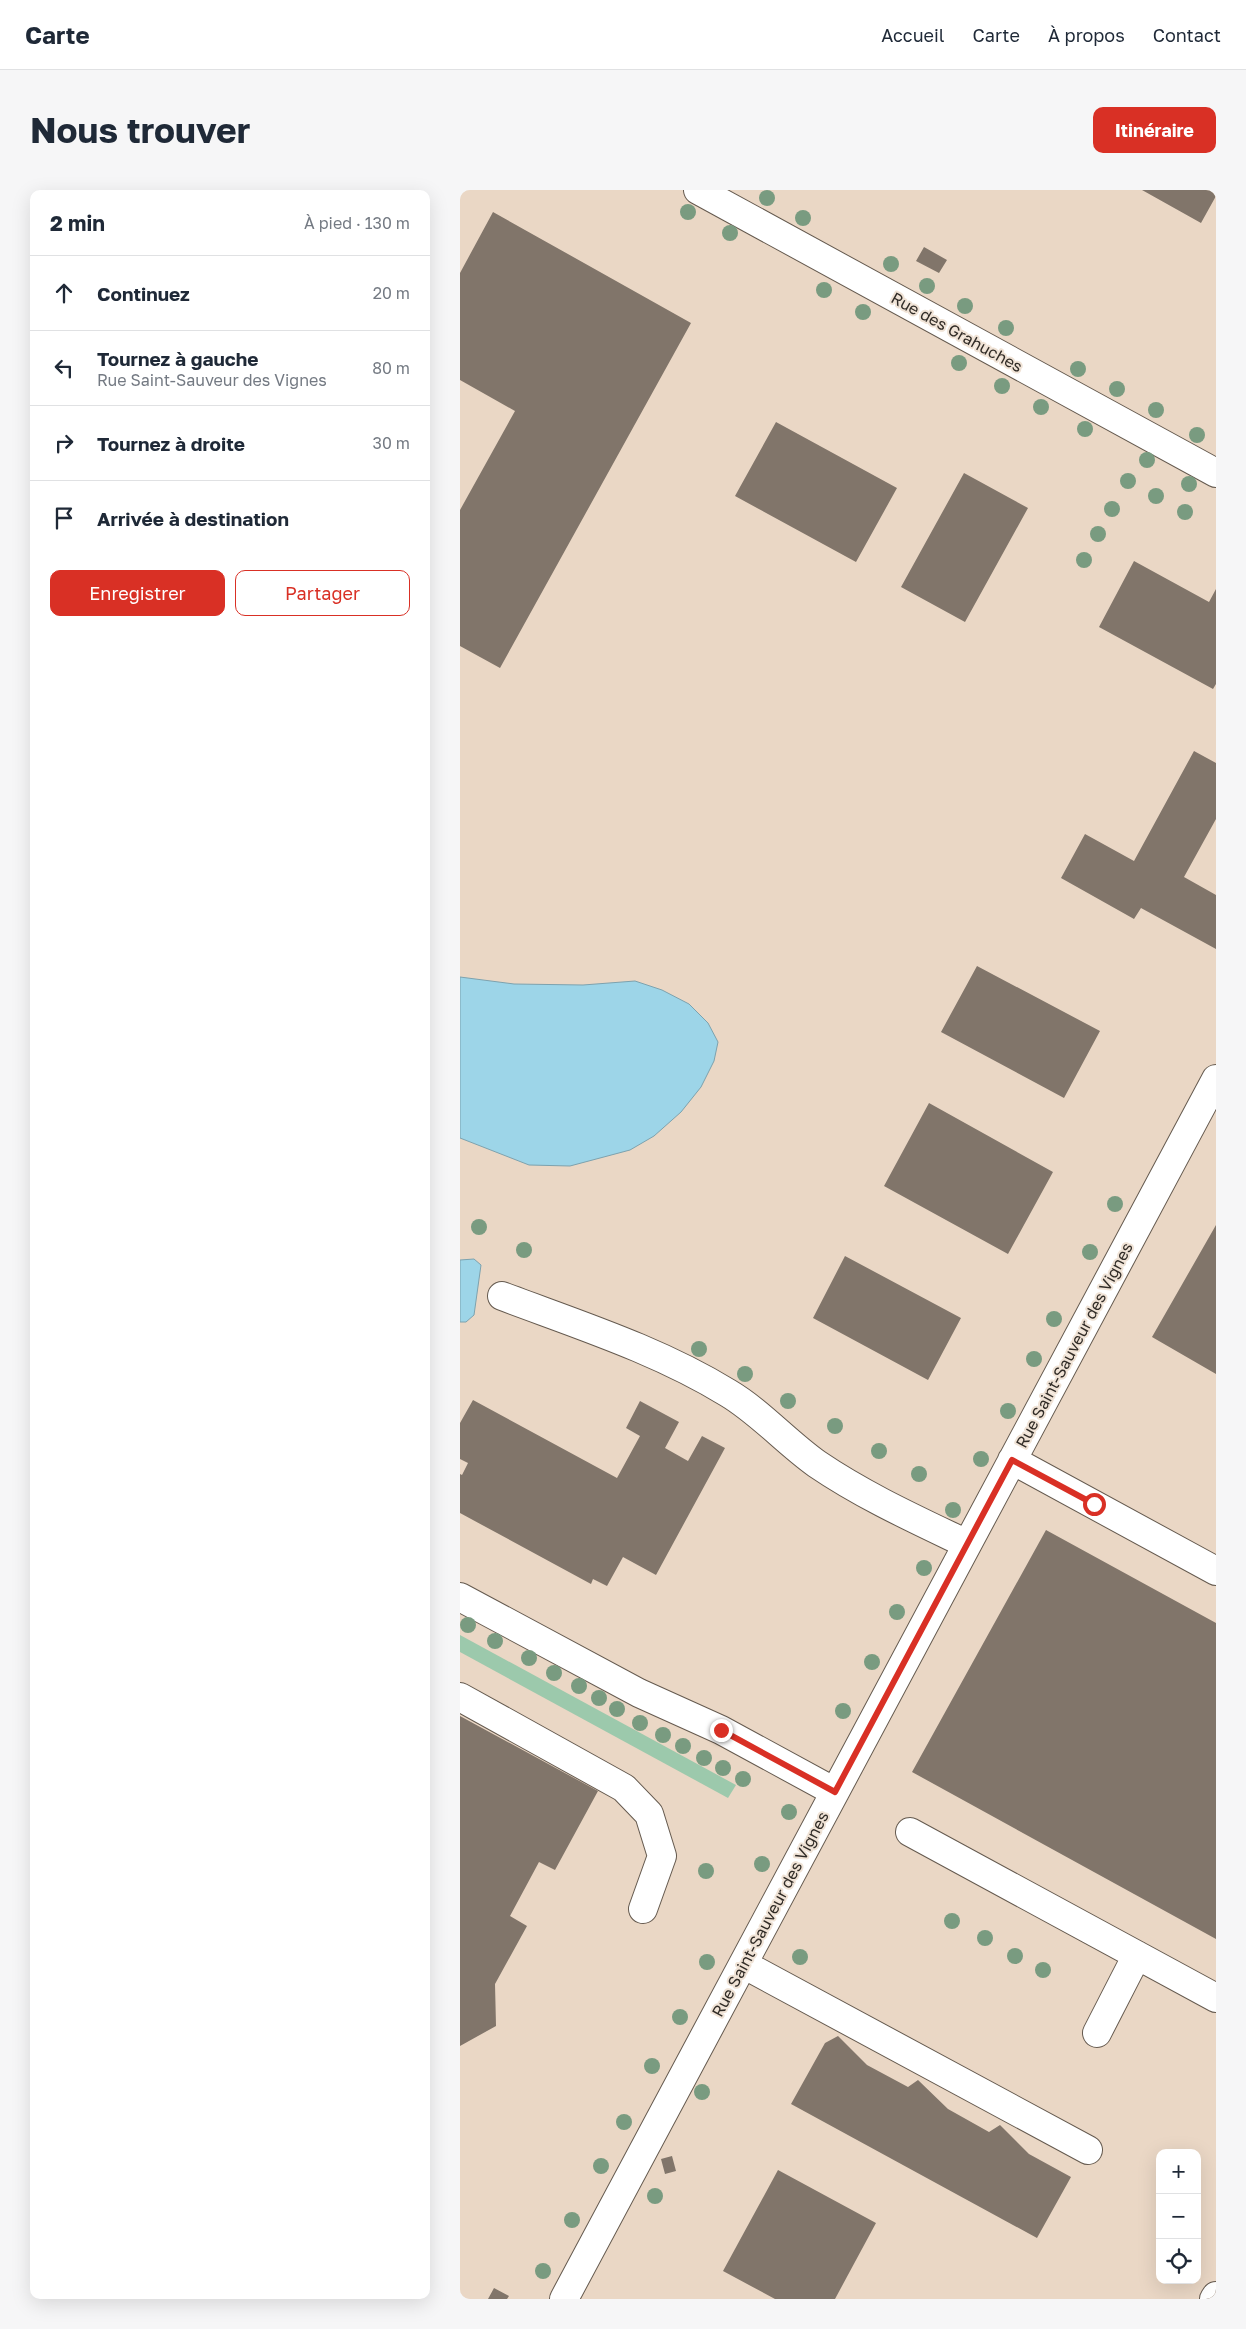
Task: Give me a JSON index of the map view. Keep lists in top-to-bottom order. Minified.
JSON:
{"streets":{"street":["Rue des Grahuches","Rue Saint-Sauveur des Vignes"]},"page":{"header":"Carte","nav":["Accueil","Carte","À propos","Contact"],"buttons":["Itinéraire",["Enregistrer","Partager"]],"title":"Nous trouver","heading":["2 min","À pied · 130 m"],"list":[["Continuez","20 m"],["Tournez à gauche","Rue Saint-Sauveur des Vignes","80 m"],["Tournez à droite","30 m"],"Arrivée à destination"],"map_buttons":["+","−"]}}
